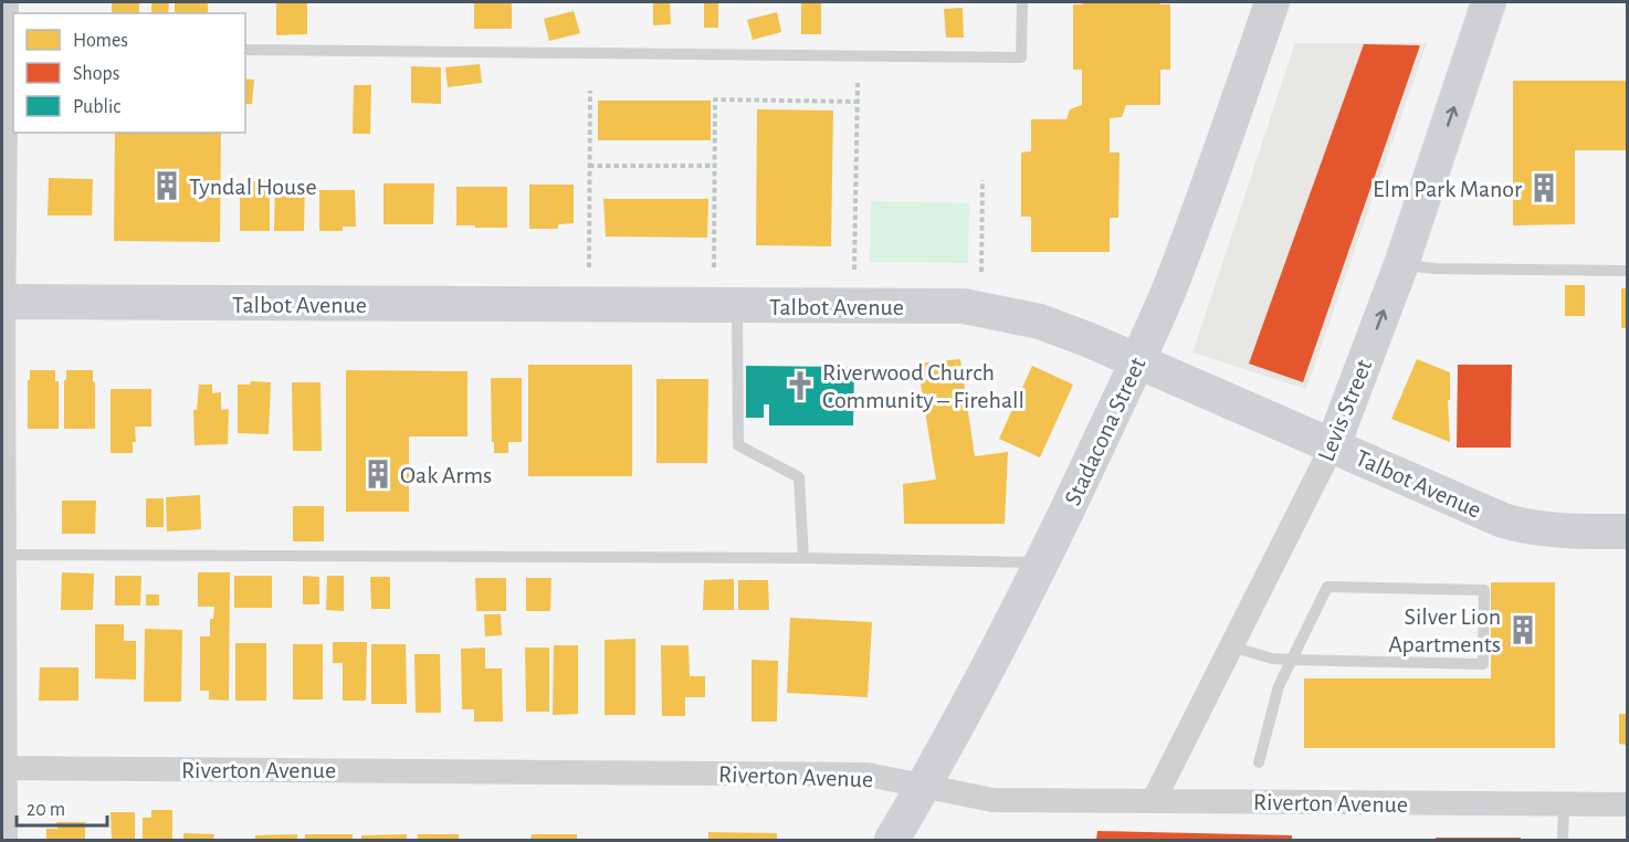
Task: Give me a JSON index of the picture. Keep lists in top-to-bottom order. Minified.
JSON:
{"streets":{"street":["Talbot Avenue","Levis Street","Stadacona Street","Riverton Avenue"]},"crossings":[["Talbot Avenue","Levis Street"],["Talbot Avenue","Stadacona Street"],["Levis Street","Riverton Avenue"],["Stadacona Street","Riverton Avenue"]],"one_way":["Levis Street"],"places":{"building":["Tyndal House","Elm Park Manor","Oak Arms","Silver Lion Apartments"],"church":["Riverwood Church Community – Firehall"]},"legend":["Homes","Shops","Public"],"scale_bar":"20 m"}
